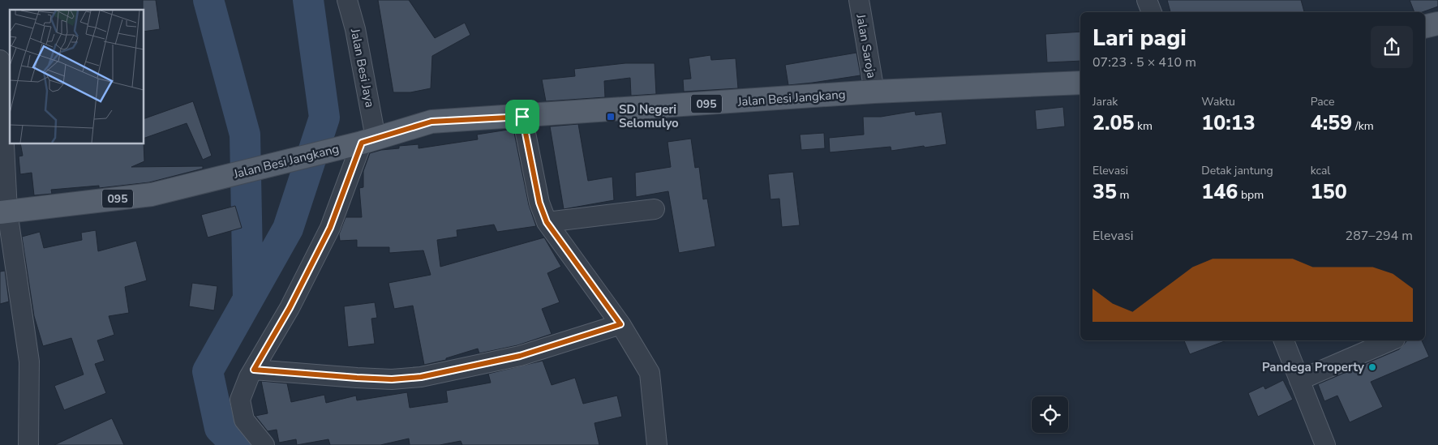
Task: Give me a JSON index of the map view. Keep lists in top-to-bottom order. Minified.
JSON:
{"streets":{"main road":["Jalan Besi Jangkang","095"],"street":["Jalan Saroja","Jalan Besi Jaya"]},"crossings":[["Jalan Saroja","Jalan Besi Jangkang"],["Jalan Besi Jaya","Jalan Besi Jangkang"]],"places":{"transit":["SD Negeri Selomulyo"],"other":["Pandega Property"]},"page":{"heading":["Lari pagi","07:23 · 5 × 410 m"],"stats":[["Jarak","2.05 km"],["Waktu","10:13"],["Pace","4:59 /km"],["Elevasi","35 m"],["Detak jantung","146 bpm"],["kcal","150"]],"chart":["Elevasi","287–294 m"]}}
